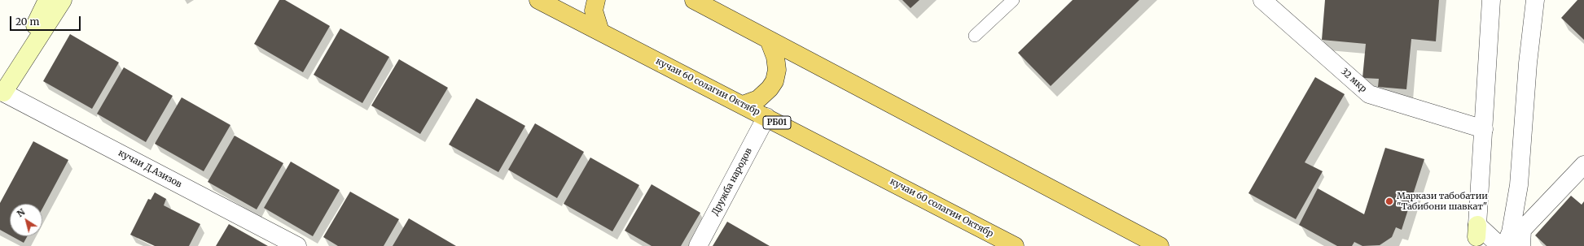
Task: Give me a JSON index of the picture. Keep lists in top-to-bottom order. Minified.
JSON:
{"streets":{"highway":["кучаи 60 солагии Октябр","РБ01"],"street":["32 мкр","кучаи Д.Азизов","Дружба народов"]},"crossings":[["кучаи 60 солагии Октябр","Дружба народов"]],"places":["Маркази табобатии \"Табибони шавкат\""],"scale_bar":"20 m","north":"top left"}
